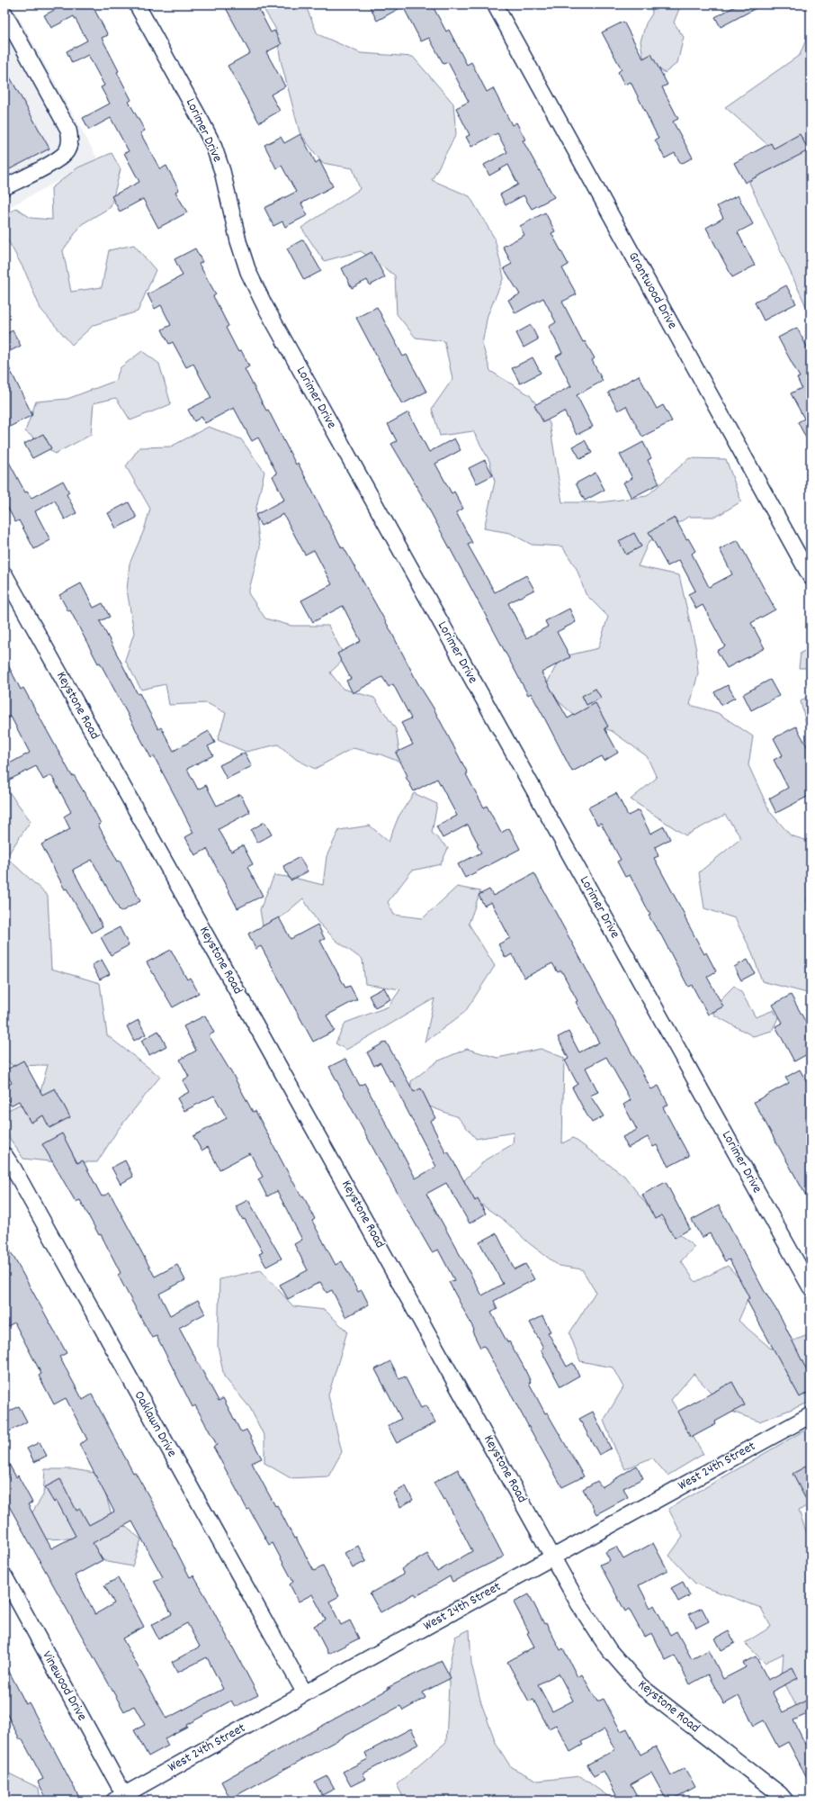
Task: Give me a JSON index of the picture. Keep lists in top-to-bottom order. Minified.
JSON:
{"streets":{"street":["Lorimer Drive","Grantwood Drive","Keystone Road","Oaklawn Drive","West 24th Street","Vinewood Drive"]},"crossings":[["Keystone Road","West 24th Street"],["Oaklawn Drive","West 24th Street"],["West 24th Street","Vinewood Drive"]]}
